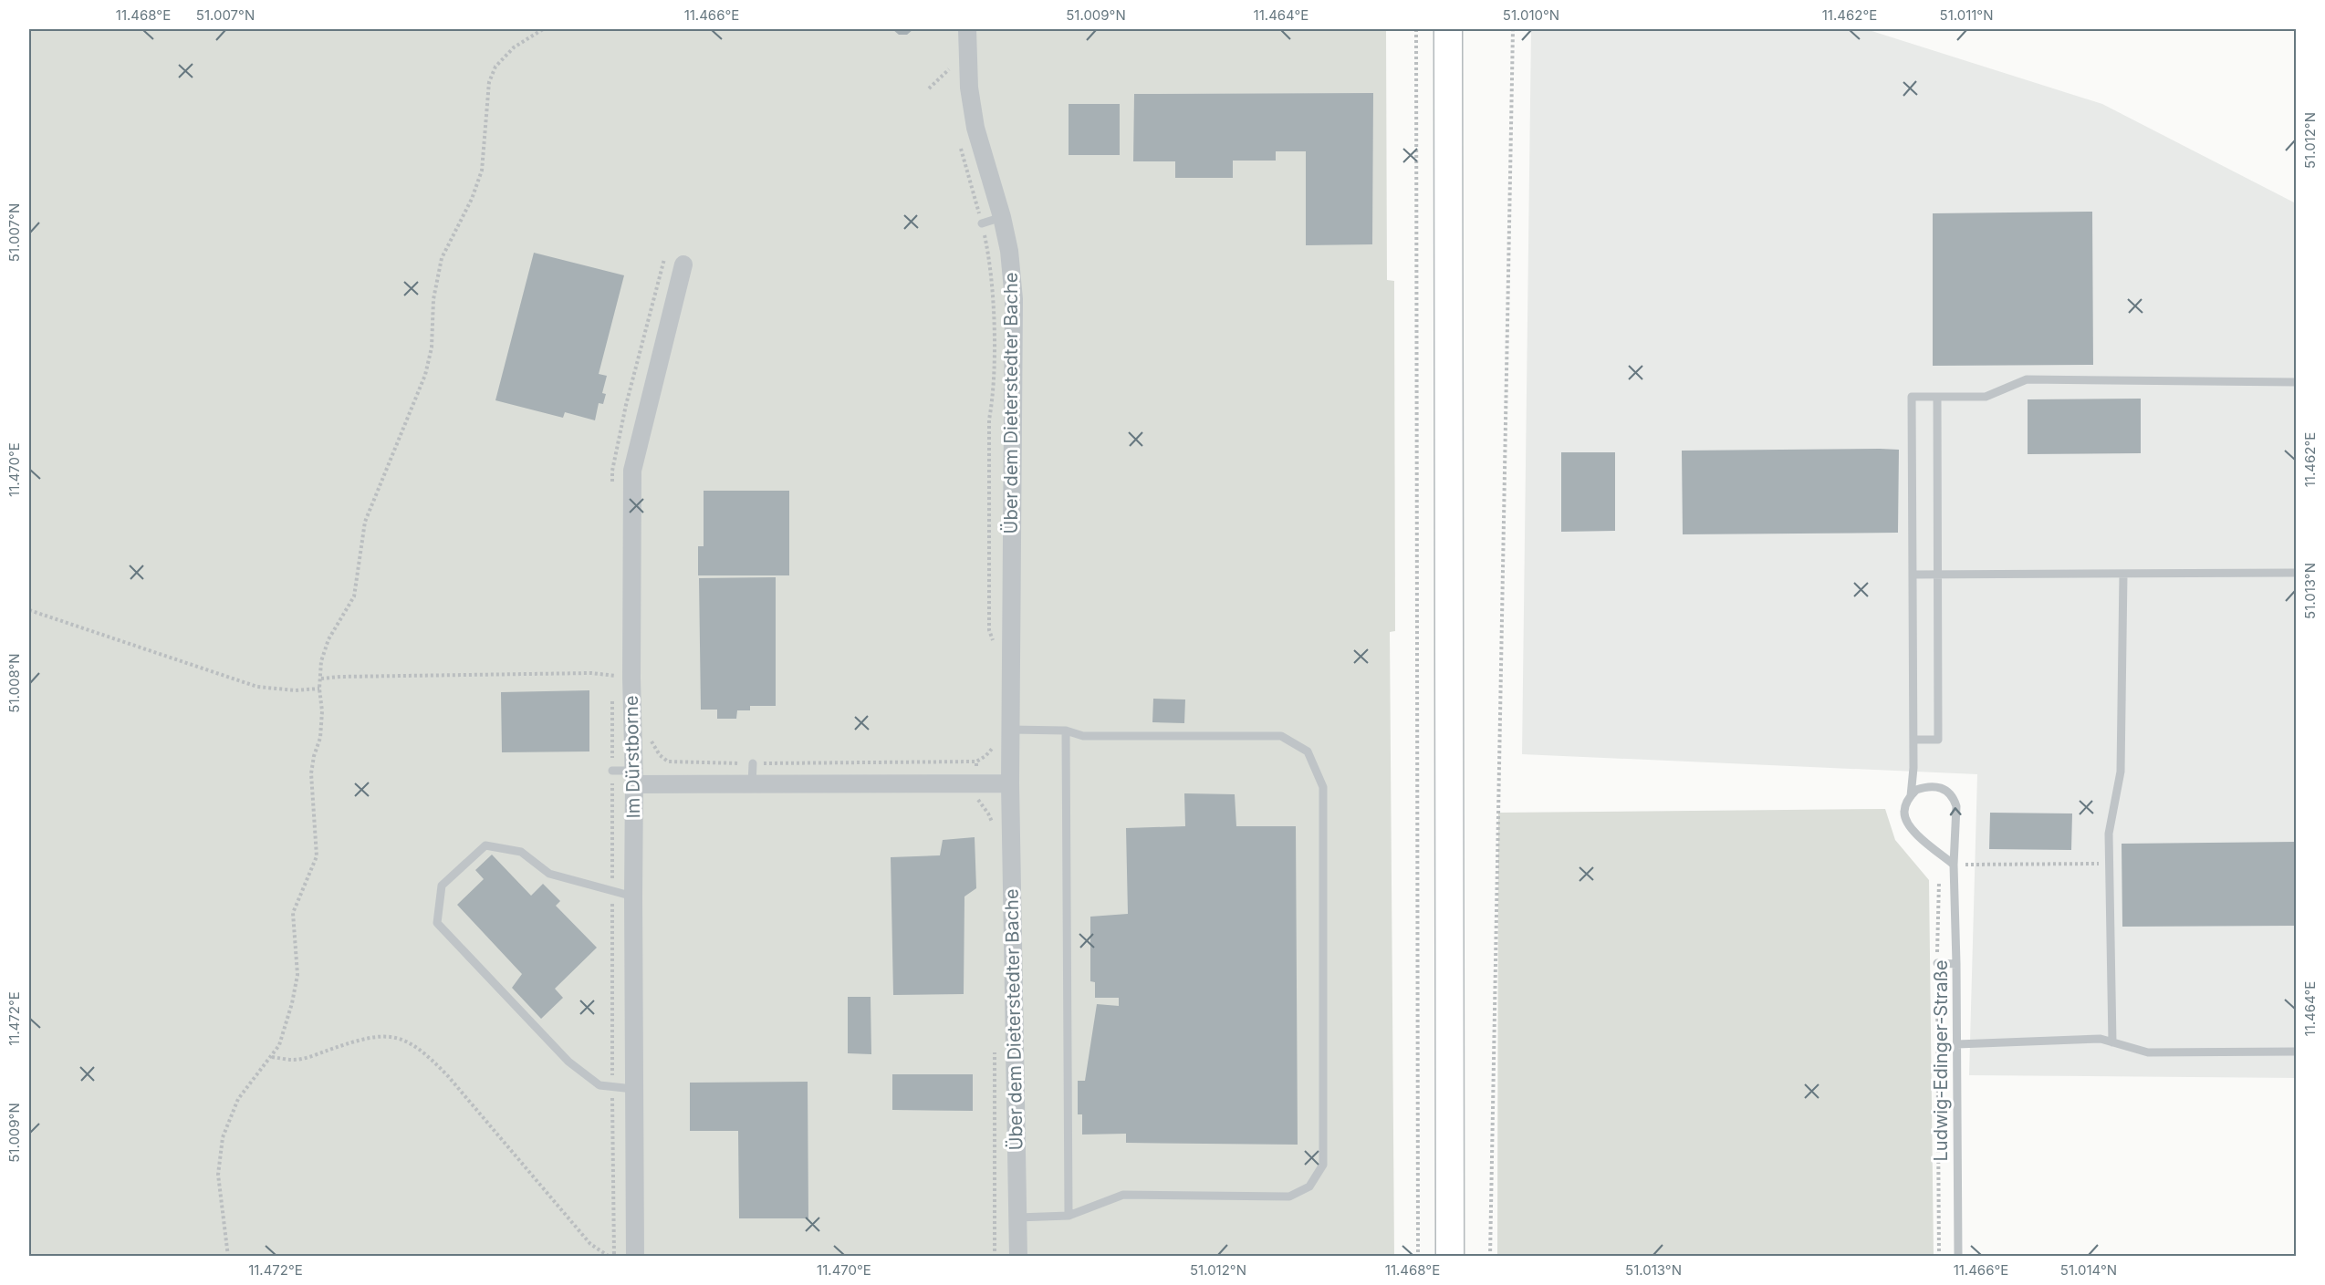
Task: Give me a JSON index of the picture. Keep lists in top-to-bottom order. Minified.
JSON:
{"streets":{"street":["Über dem Dieterstedter Bache","Im Dürstborne"],"lane":["Ludwig-Edinger-Straße"]},"coordinates":["11.468°E","51.007°N","11.466°E","51.009°N","11.464°E","51.010°N","11.462°E","51.011°N","51.012°N","11.470°E","51.013°N","51.008°N","11.472°E","51.014°N"]}
